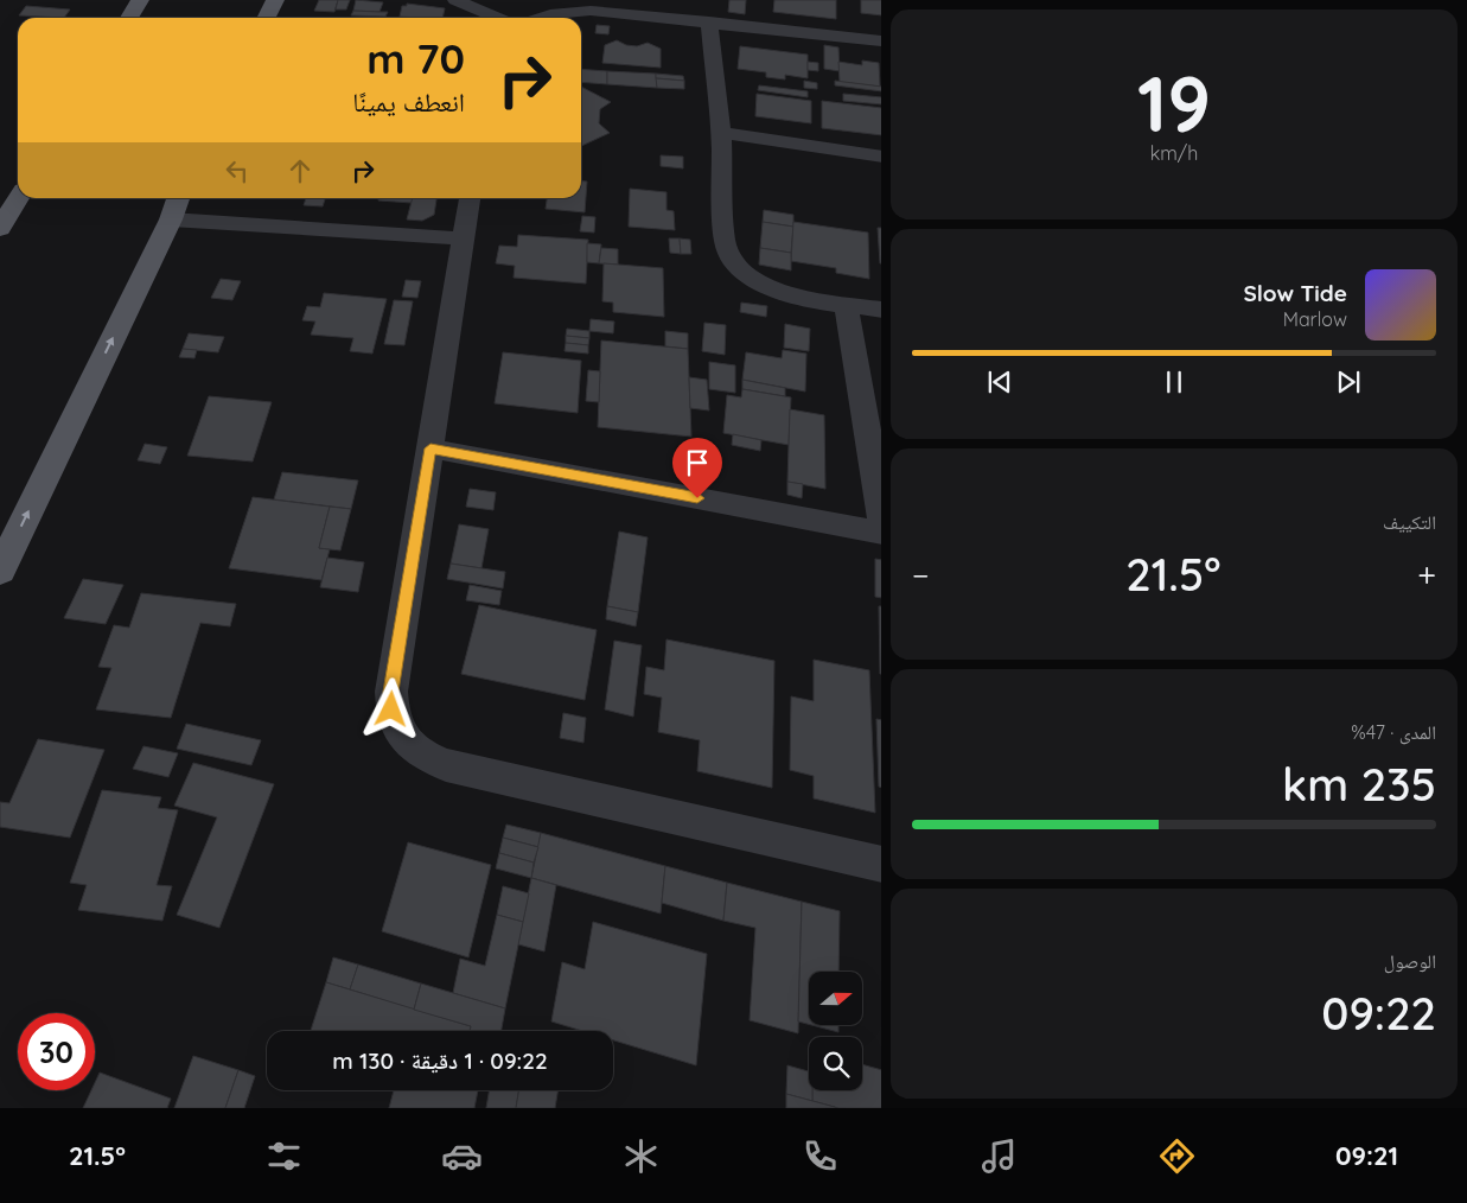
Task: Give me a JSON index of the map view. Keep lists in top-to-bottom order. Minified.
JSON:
{"north":"right","page":{"tile":[["19","km/h"],"التكييف",["المدى · 47%","235 km"],["الوصول","09:22"]],"turn":["70 m","انعطف يمينًا"],"song":["Slow Tide","Marlow"],"heat":["−","21.5°","+"],"limit":"30","trip":"09:22 · 1 دقيقة · 130 m","tabs":["09:21","21.5°"]}}
